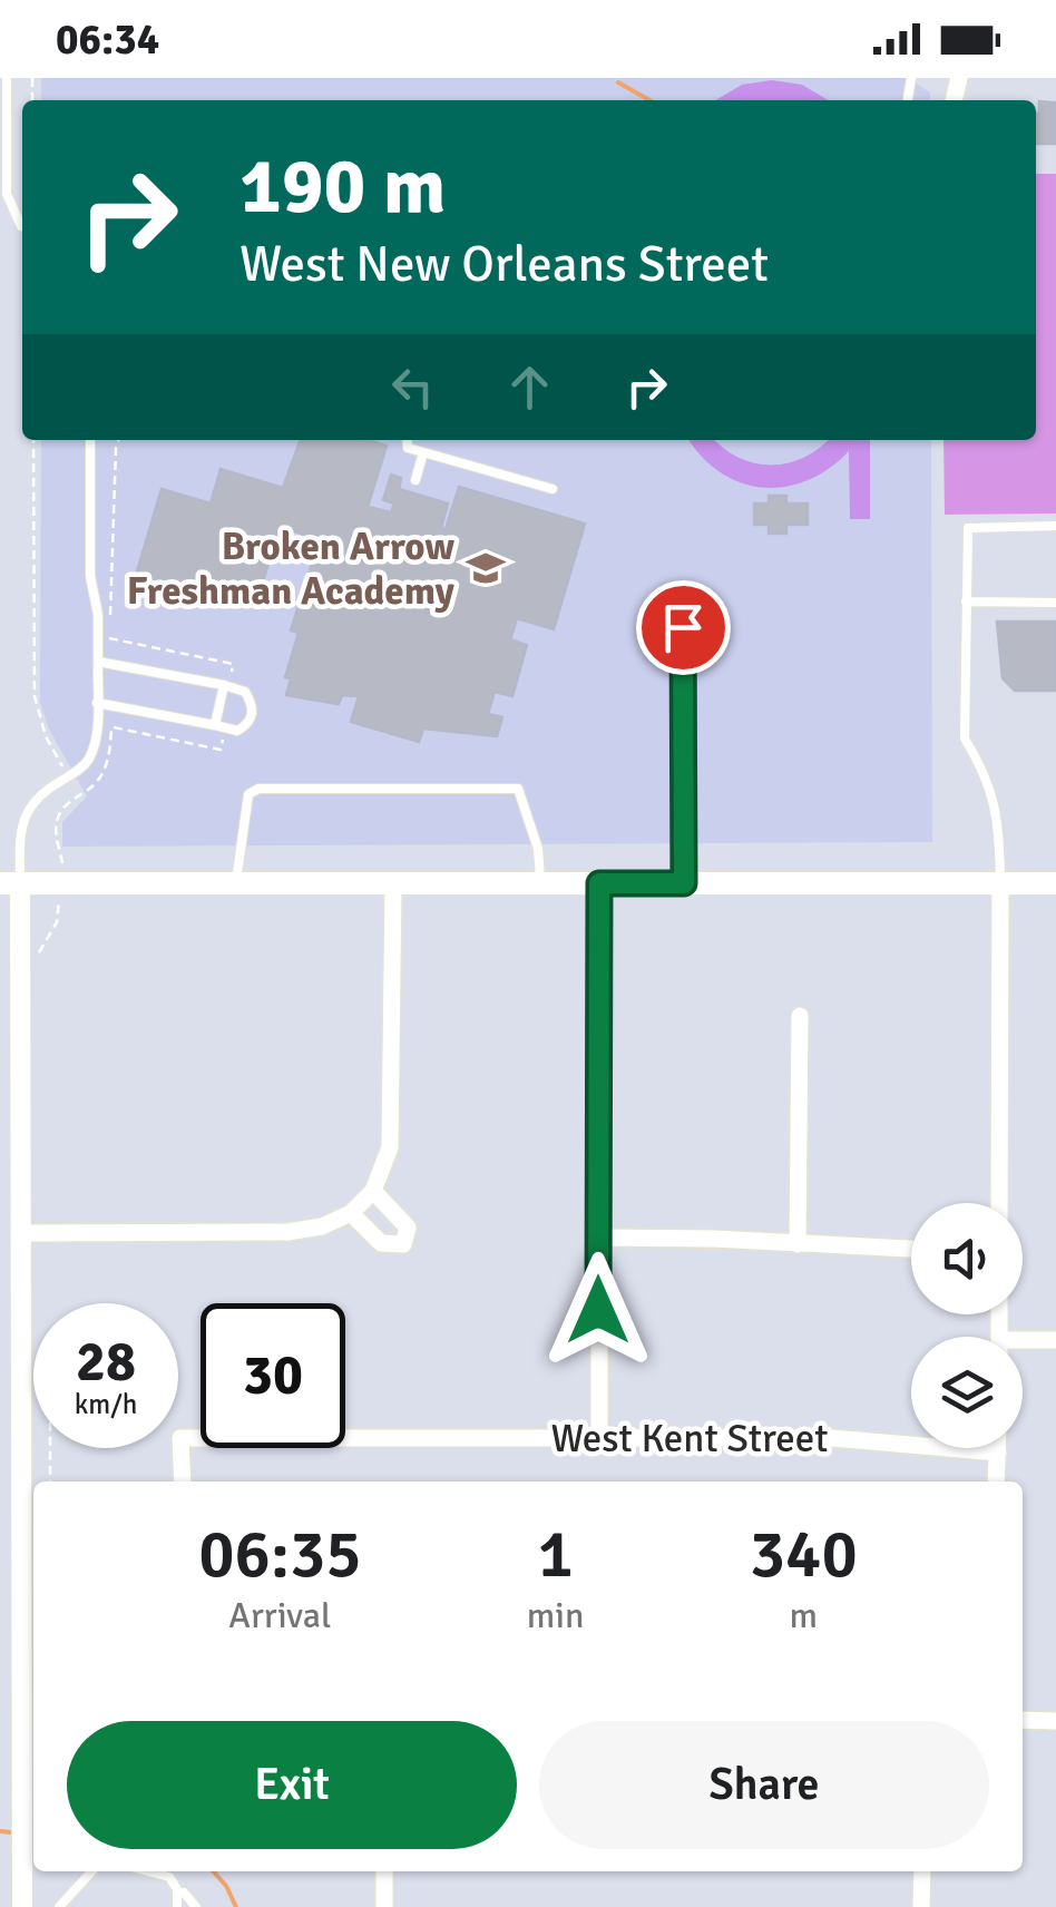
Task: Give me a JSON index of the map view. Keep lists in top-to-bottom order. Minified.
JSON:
{"streets":{"street":["West Kent Street"]},"places":{"school or university":["Broken Arrow Freshman Academy"]},"page":{"status":"06:34","turn":["190 m","West New Orleans Street"],"speed":"28 km/h","limit":"30","eta":["06:35","Arrival","1","min","340","m"],"buttons":["Exit","Share"]}}
